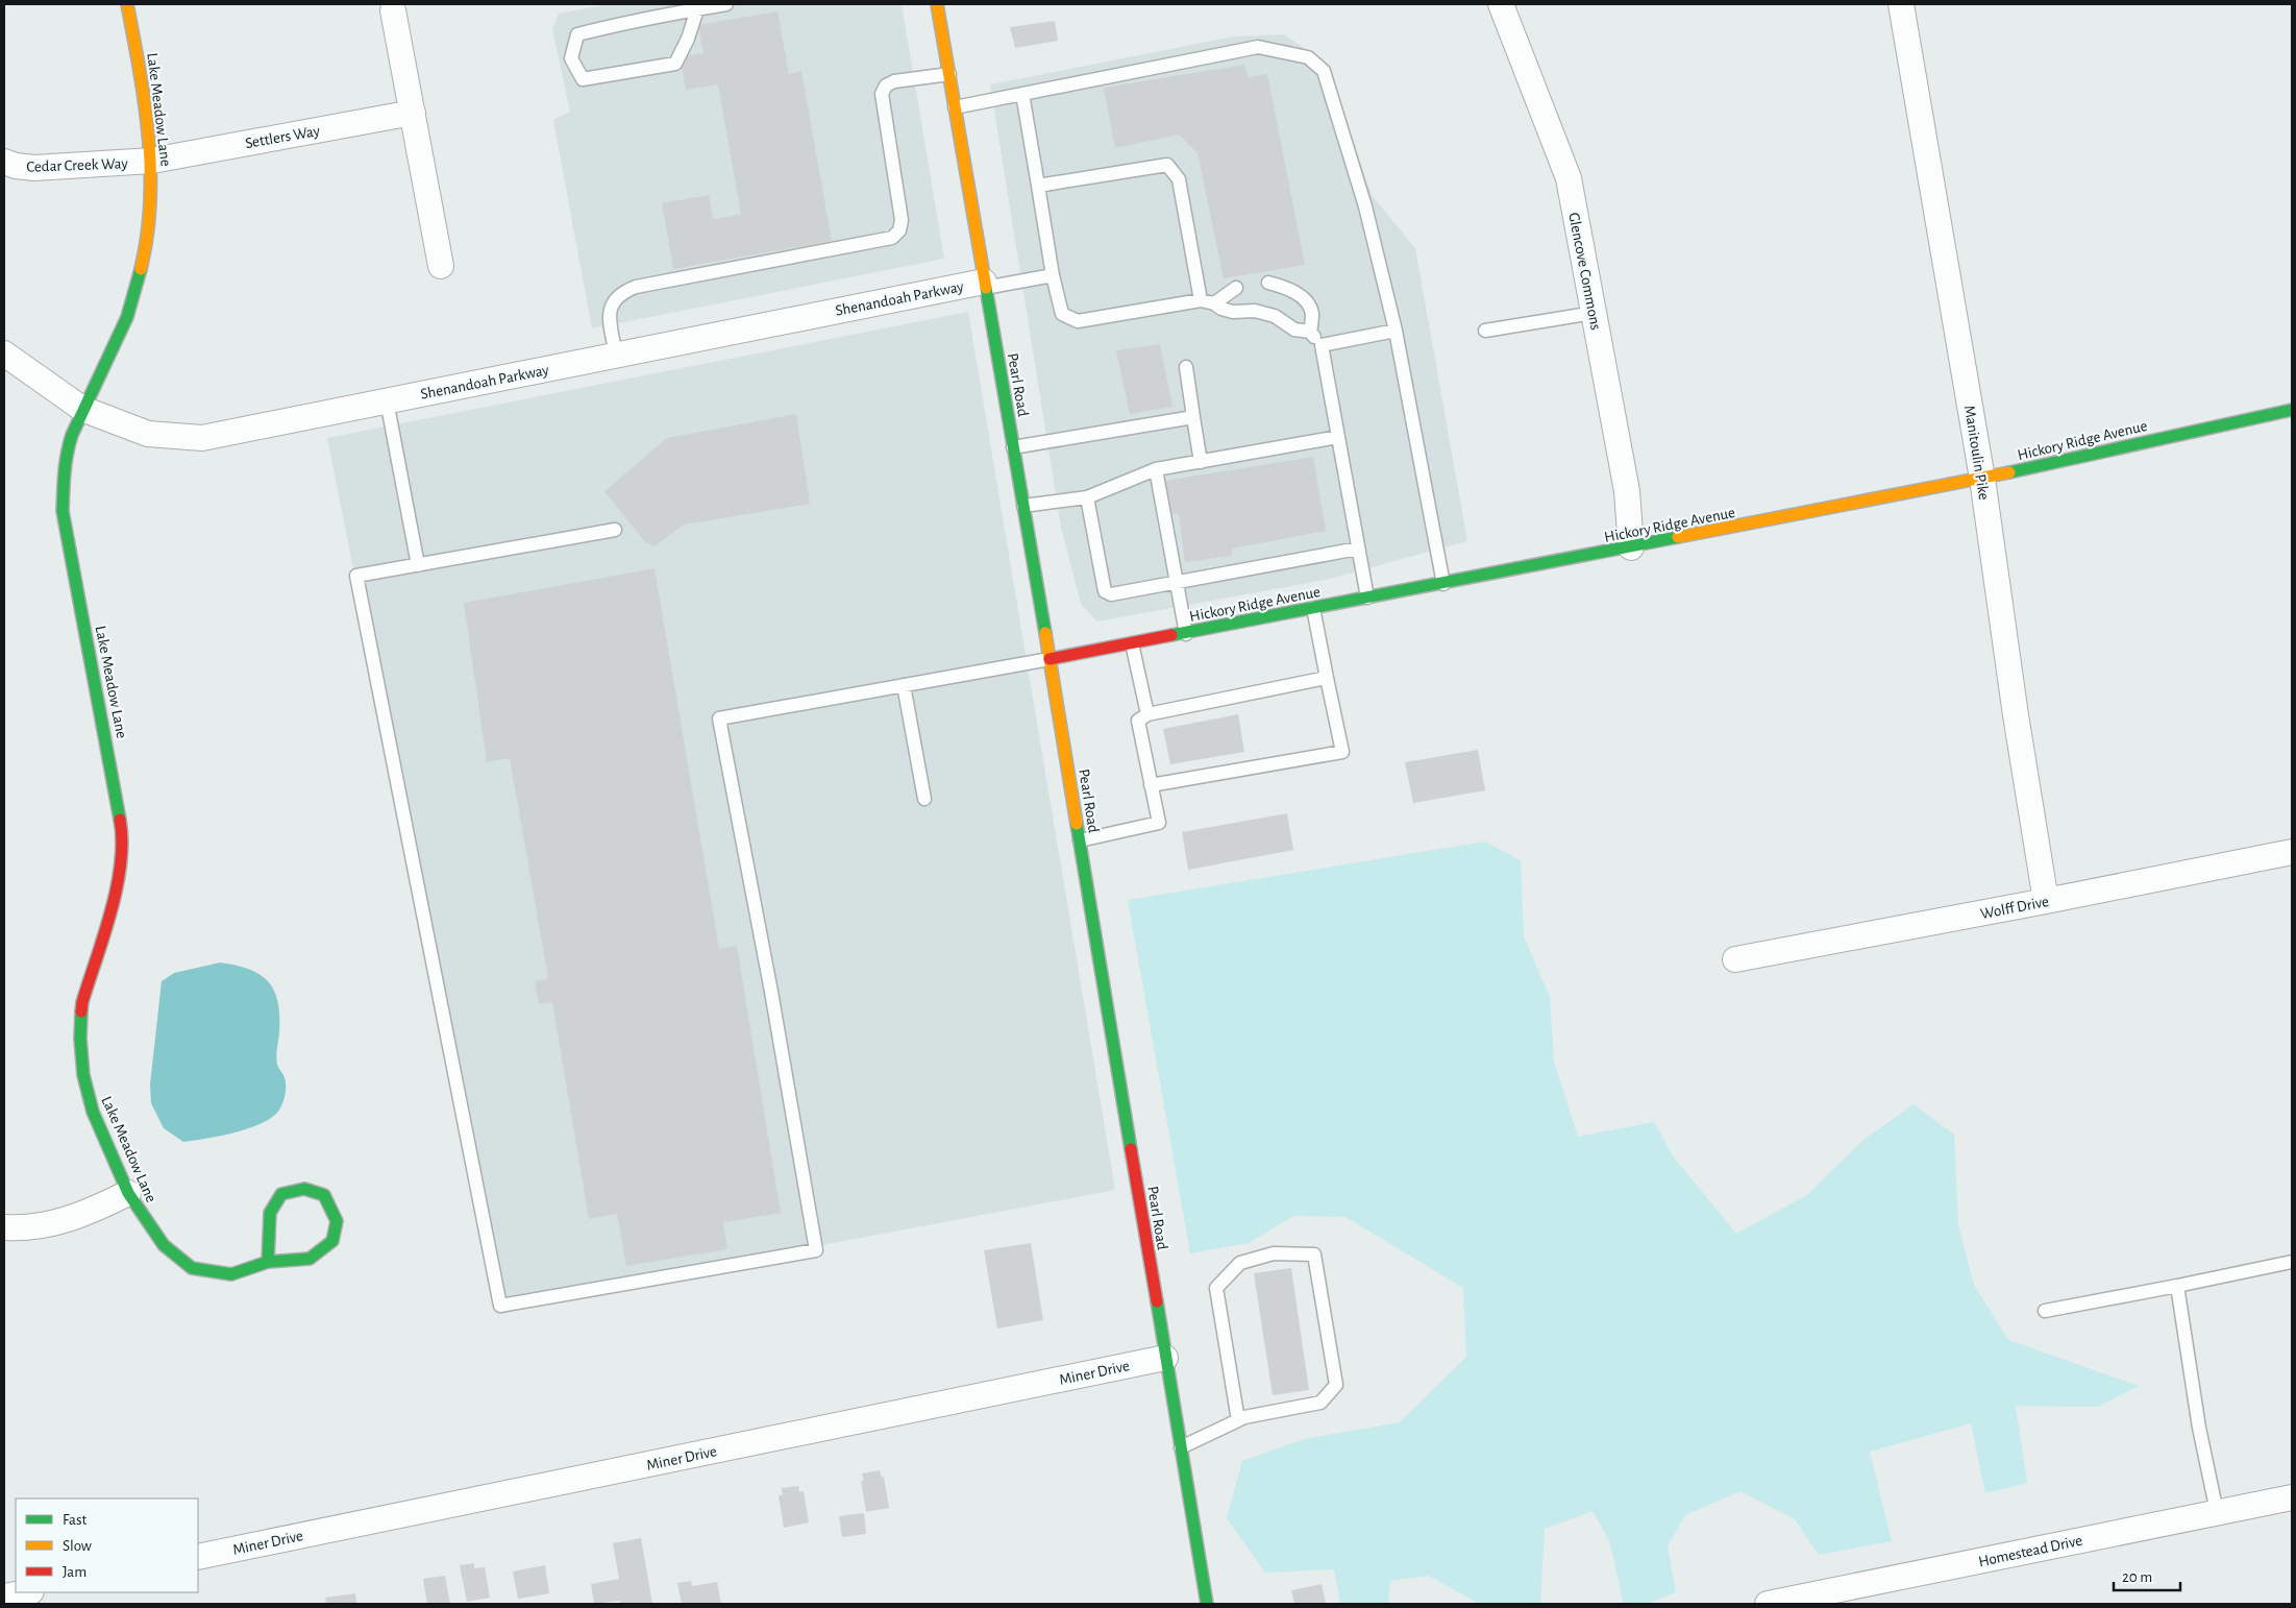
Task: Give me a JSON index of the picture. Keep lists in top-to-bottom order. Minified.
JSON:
{"streets":{"street":["Lake Meadow Lane","Settlers Way","Cedar Creek Way","Glencove Commons","Shenandoah Parkway","Pearl Road","Hickory Ridge Avenue","Manitoulin Pike","Wolff Drive","Miner Drive","Homestead Drive"]},"crossings":[["Lake Meadow Lane","Settlers Way"],["Lake Meadow Lane","Cedar Creek Way"],["Lake Meadow Lane","Shenandoah Parkway"],["Settlers Way","Cedar Creek Way"],["Glencove Commons","Hickory Ridge Avenue"],["Shenandoah Parkway","Pearl Road"],["Pearl Road","Hickory Ridge Avenue"],["Pearl Road","Miner Drive"],["Hickory Ridge Avenue","Manitoulin Pike"],["Manitoulin Pike","Wolff Drive"]],"legend":["Fast","Slow","Jam"],"scale_bar":"20 m"}
